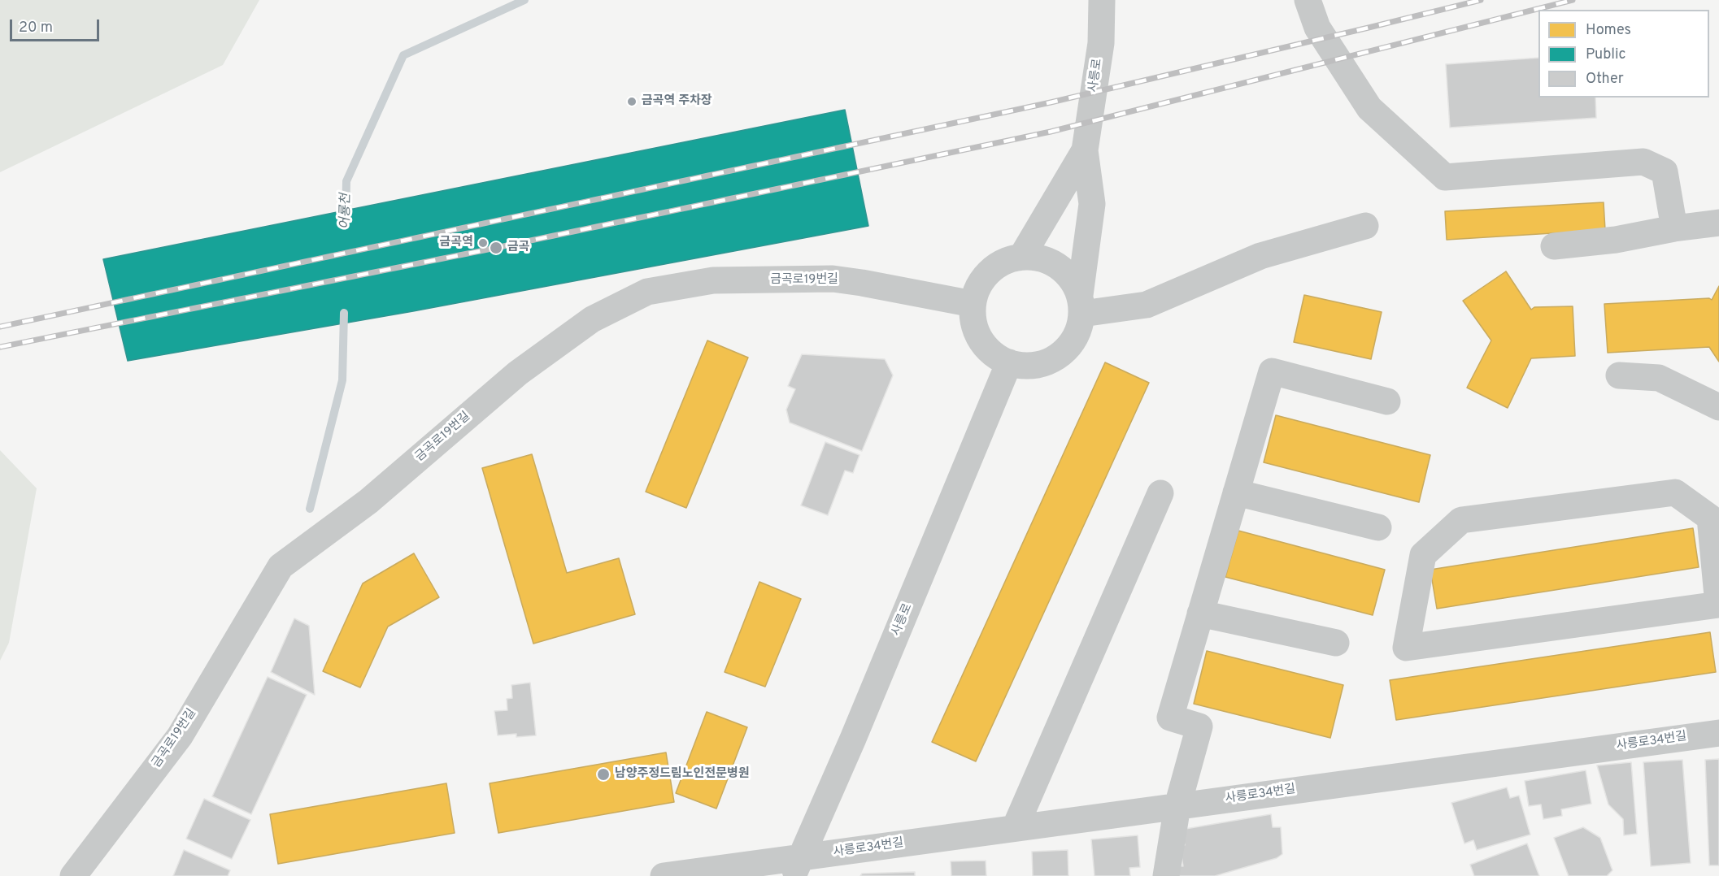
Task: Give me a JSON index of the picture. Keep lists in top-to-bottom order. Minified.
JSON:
{"streets":{"street":["사릉로","금곡로19번길","사릉로34번길"]},"crossings":[["사릉로","금곡로19번길"],["사릉로","사릉로34번길"]],"water":["어룡천"],"places":["금곡역 주차장","금곡역","금곡","남양주정드림노인전문병원"],"legend":["Homes","Public","Other"],"scale_bar":"20 m"}
